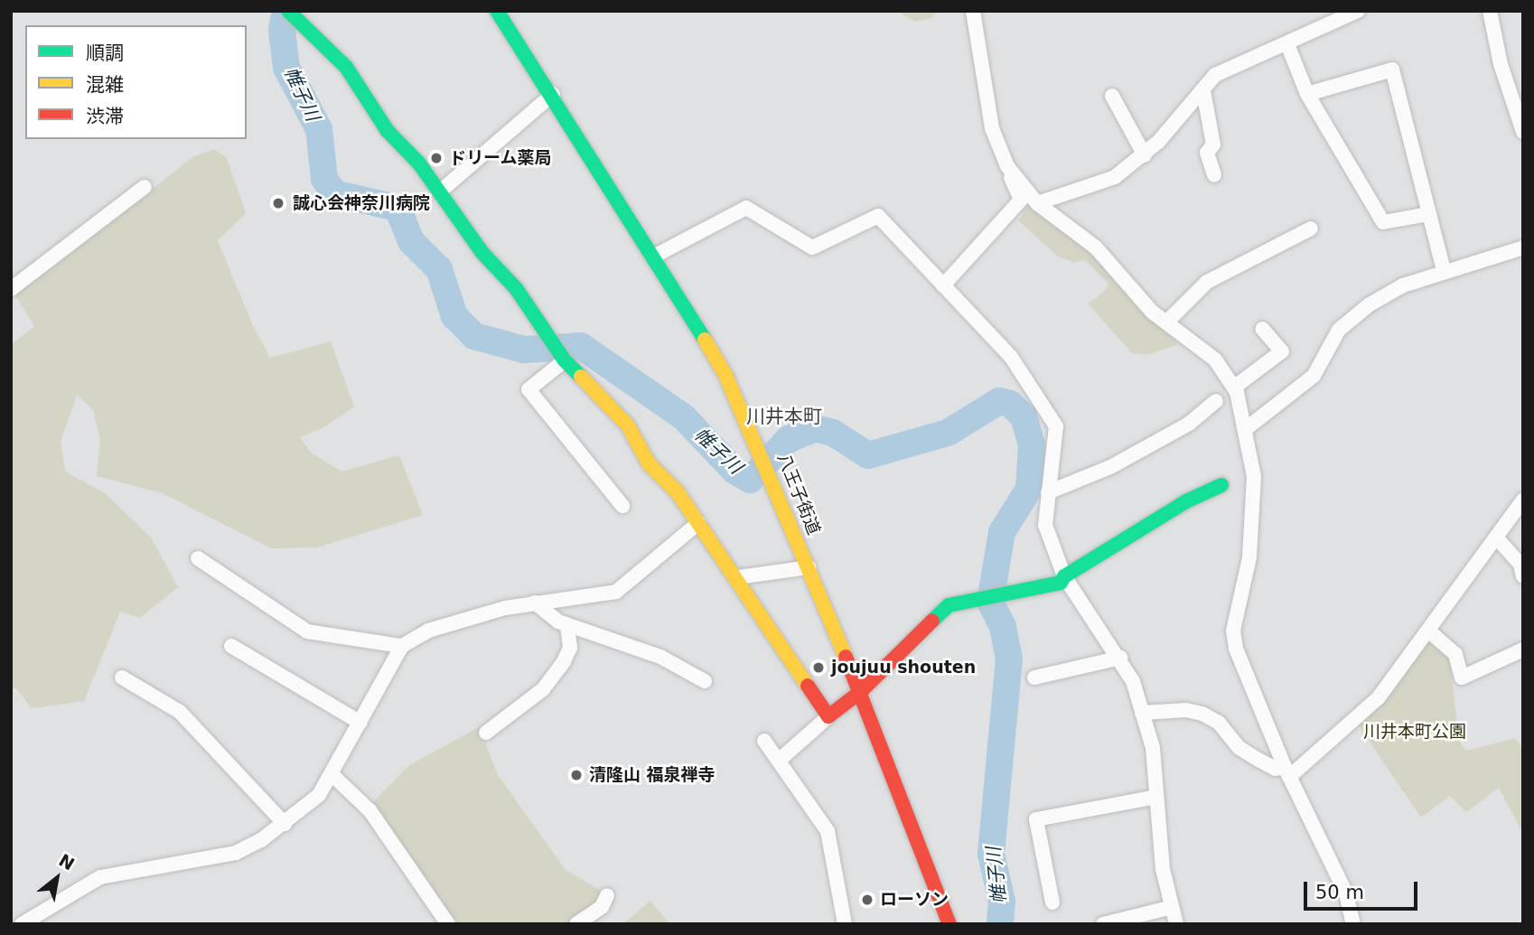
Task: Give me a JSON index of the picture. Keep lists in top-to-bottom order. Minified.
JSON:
{"streets":{"main road":["八王子街道"]},"districts":["川井本町"],"water":["帷子川"],"parks":["川井本町公園"],"places":["ドリーム薬局","誠心会神奈川病院","joujuu shouten","清隆山 福泉禅寺","ローソン"],"legend":["順調","混雑","渋滞"],"scale_bar":"50 m","north":"top right"}
